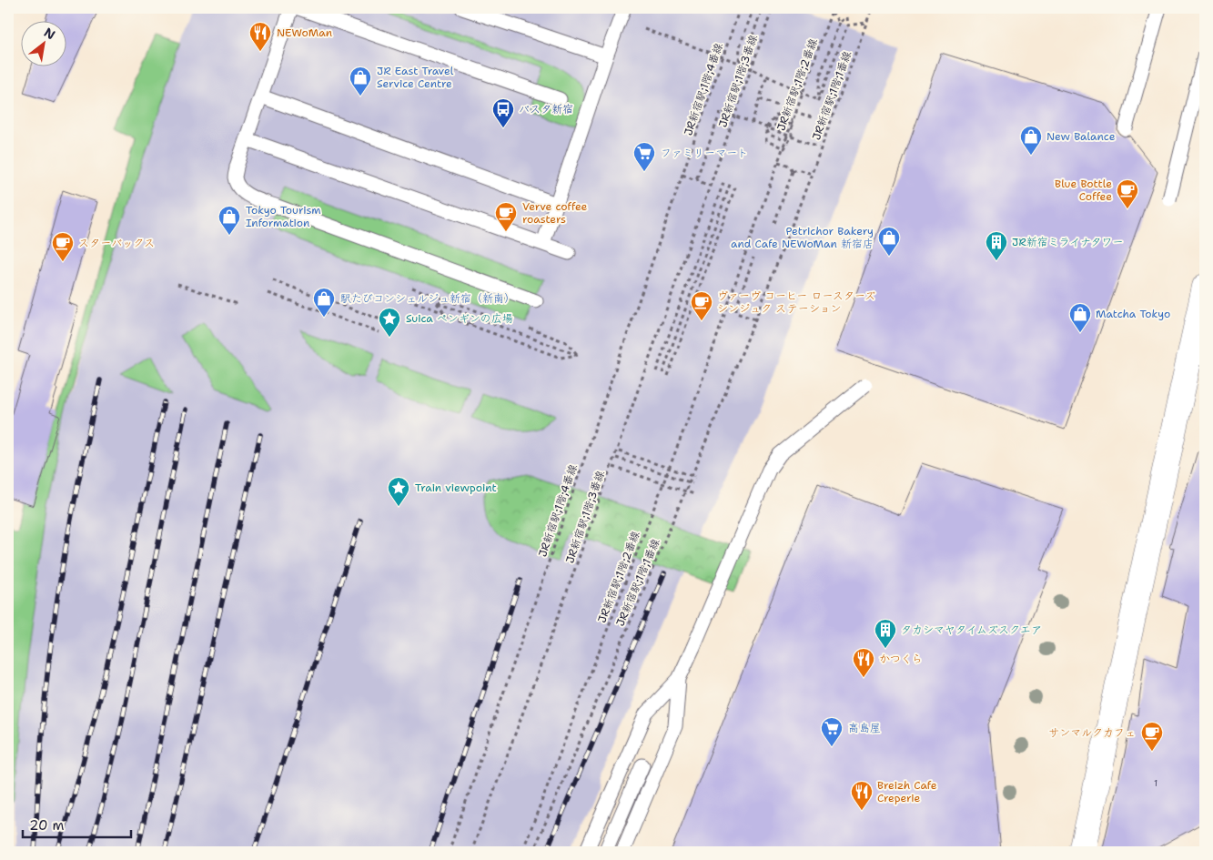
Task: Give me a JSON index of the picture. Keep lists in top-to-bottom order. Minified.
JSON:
{"streets":{"path":["JR新宿駅;1階;3番線","JR新宿駅;1階;2番線","JR新宿駅;1階;4番線","JR新宿駅;1階;1番線"]},"places":{"restaurant":["NEWoMan","かつくら","Breizh Cafe Creperie"],"shop":["JR East Travel Service Centre","New Balance","Tokyo Tourism Information","Petrichor Bakery and Cafe NEWoMan 新宿店","駅たびコンシェルジュ新宿（新南）","Matcha Tokyo"],"bus stop":["バスタ新宿"],"supermarket":["ファミリーマート","高島屋"],"cafe":["Blue Bottle Coffee","Verve coffee roasters","スターバックス","ヴァーヴ コーヒー ロースターズ シンジュク ステーション","サンマルクカフェ"],"building":["JR新宿ミライナタワー","タカシマヤタイムズスクエア"],"place":["Suica ペンギンの広場","Train viewpoint"]},"house_numbers":["1"],"scale_bar":"20 m","north":"top right"}
